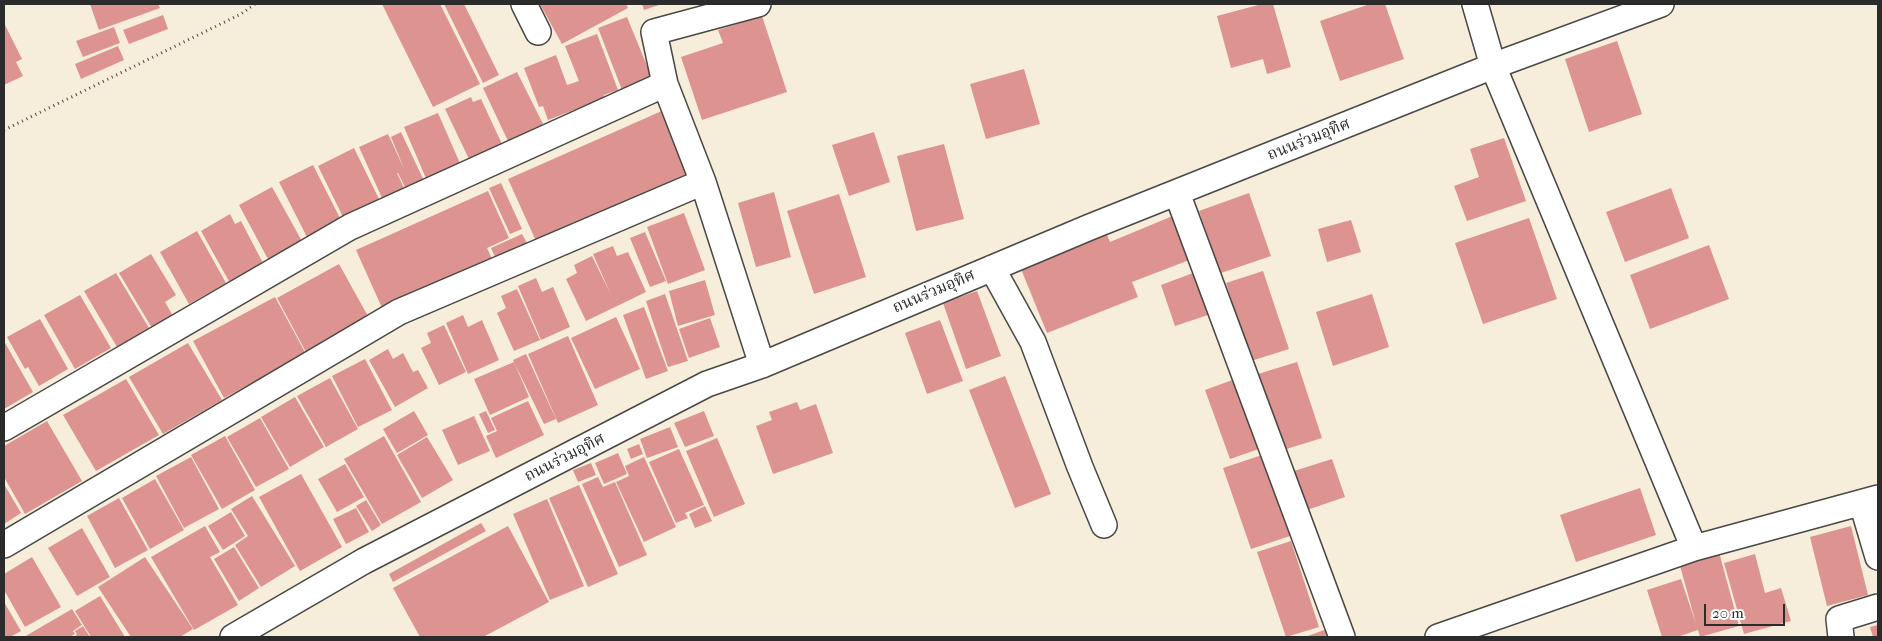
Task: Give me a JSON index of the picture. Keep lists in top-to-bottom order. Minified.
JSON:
{"streets":{"street":["ถนนร่วมอุทิศ"]},"scale_bar":"20 m"}
